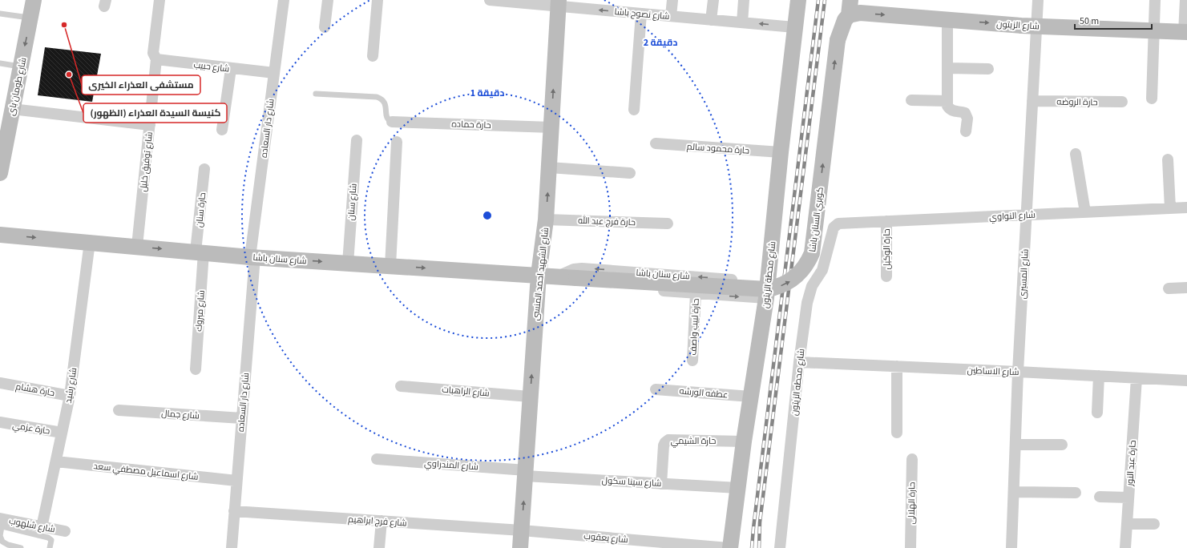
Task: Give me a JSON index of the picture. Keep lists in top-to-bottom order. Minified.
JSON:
{"streets":{"street":["شارع نصوح باشا","شارع الزيتون","شارع حبيب","شارع طومان باى","حارة الروضه","حارة حماده","شارع دار السعاده","حارة محمود سالم","شارع توفيق خليل","شارع سنان","حارة سنان","شارع النواوي","كوبري السنان باشا","حارة فرج عبد الله","حارة الوكيل","شارع سنان باشا","شارع الشهيد احمد المنسى","شارع المسيرى","شارع محطة الزيتون","شارع مبروك","حارة لبيب واصف","شارع الاساطين","شارع محطه الزيتون","شارع رشيد","حارة هشام","شارع الراهبات","عطفه الورشه","شارع جمال","حارة عزمي","حارة الشيمي","حارة عبد النور","شارع المندراوي","شارع اسماعيل مصطفي سعد","شارع سينا سكول","حارة الهلالى","شارع فرج ابراهيم","شارع شلهوب","شارع يعقوب"]},"crossings":[["شارع نصوح باشا","شارع الشهيد احمد المنسى"],["شارع نصوح باشا","شارع محطة الزيتون"],["شارع الزيتون","كوبري السنان باشا"],["شارع الزيتون","شارع المسيرى"],["شارع حبيب","شارع دار السعاده"],["شارع حبيب","شارع توفيق خليل"],["حارة الروضه","شارع المسيرى"],["حارة حماده","شارع الشهيد احمد المنسى"],["شارع دار السعاده","شارع سنان باشا"],["شارع دار السعاده","شارع جمال"],["شارع دار السعاده","شارع اسماعيل مصطفي سعد"],["شارع دار السعاده","شارع فرج ابراهيم"],["حارة محمود سالم","شارع محطة الزيتون"],["شارع توفيق خليل","شارع سنان باشا"],["شارع سنان","شارع سنان باشا"],["حارة سنان","شارع سنان باشا"],["حارة سنان","شارع مبروك"],["شارع النواوي","حارة الوكيل"],["شارع النواوي","شارع المسيرى"],["شارع النواوي","شارع محطه الزيتون"],["كوبري السنان باشا","شارع سنان باشا"],["حارة فرج عبد الله","شارع الشهيد احمد المنسى"],["شارع سنان باشا","شارع الشهيد احمد المنسى"],["شارع سنان باشا","شارع محطة الزيتون"],["شارع سنان باشا","شارع مبروك"],["شارع سنان باشا","حارة لبيب واصف"],["شارع سنان باشا","شارع رشيد"],["شارع الشهيد احمد المنسى","شارع الراهبات"],["شارع الشهيد احمد المنسى","شارع المندراوي"],["شارع الشهيد احمد المنسى","شارع سينا سكول"],["شارع الشهيد احمد المنسى","شارع فرج ابراهيم"],["شارع الشهيد احمد المنسى","شارع يعقوب"],["شارع المسيرى","شارع الاساطين"],["شارع محطة الزيتون","عطفه الورشه"],["شارع محطة الزيتون","حارة الشيمي"],["شارع محطة الزيتون","شارع سينا سكول"],["شارع محطة الزيتون","شارع يعقوب"],["شارع الاساطين","شارع محطه الزيتون"],["شارع الاساطين","حارة عبد النور"],["شارع رشيد","حارة هشام"],["شارع رشيد","حارة عزمي"],["شارع رشيد","شارع اسماعيل مصطفي سعد"],["شارع رشيد","شارع شلهوب"],["حارة الشيمي","شارع سينا سكول"],["شارع المندراوي","شارع سينا سكول"],["شارع فرج ابراهيم","شارع يعقوب"]],"one_way":["شارع نصوح باشا","شارع الشهيد احمد المنسى"],"places":["مستشفى العذراء الخيرى","كنيسة السيدة العذراء (الظهور)"],"scale_bar":"50 m","rings":["2 دقيقة","1 دقيقة"]}
